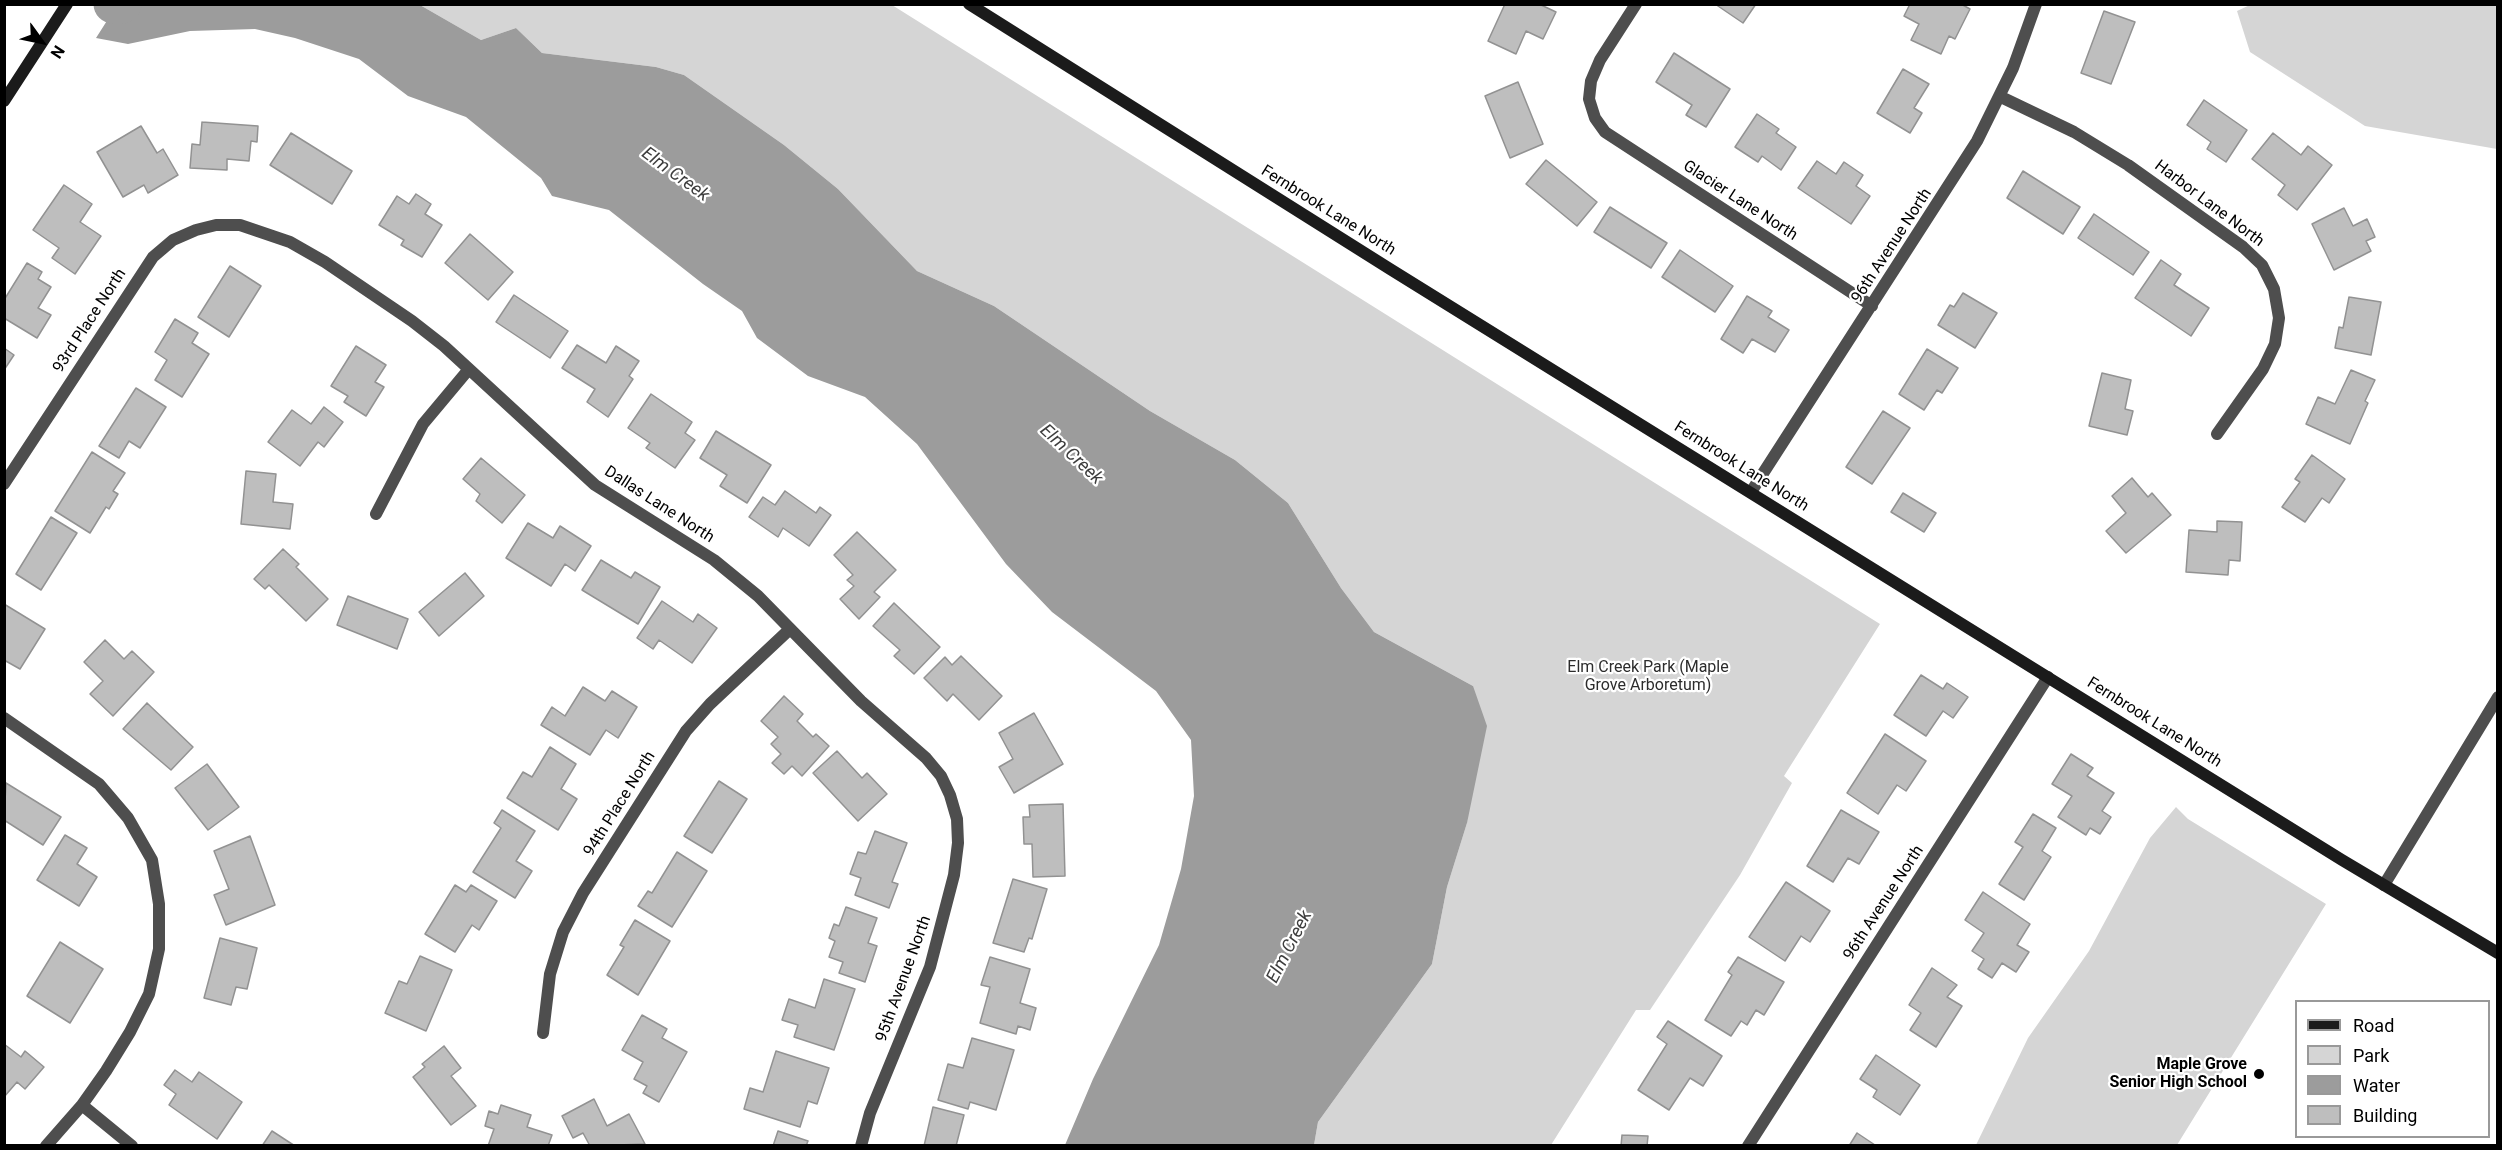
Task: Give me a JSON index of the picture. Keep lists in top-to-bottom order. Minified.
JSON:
{"streets":{"street":["Glacier Lane North","Harbor Lane North","Fernbrook Lane North","96th Avenue North","93rd Place North","Dallas Lane North","94th Place North","95th Avenue North"]},"crossings":[["Glacier Lane North","96th Avenue North"],["Harbor Lane North","96th Avenue North"],["Fernbrook Lane North","96th Avenue North"],["93rd Place North","Dallas Lane North"],["Dallas Lane North","94th Place North"],["Dallas Lane North","95th Avenue North"]],"water":["Elm Creek"],"parks":["Elm Creek Park (Maple Grove Arboretum)"],"places":["Maple Grove Senior High School"],"legend":["Road","Park","Water","Building"],"north":"bottom right"}
